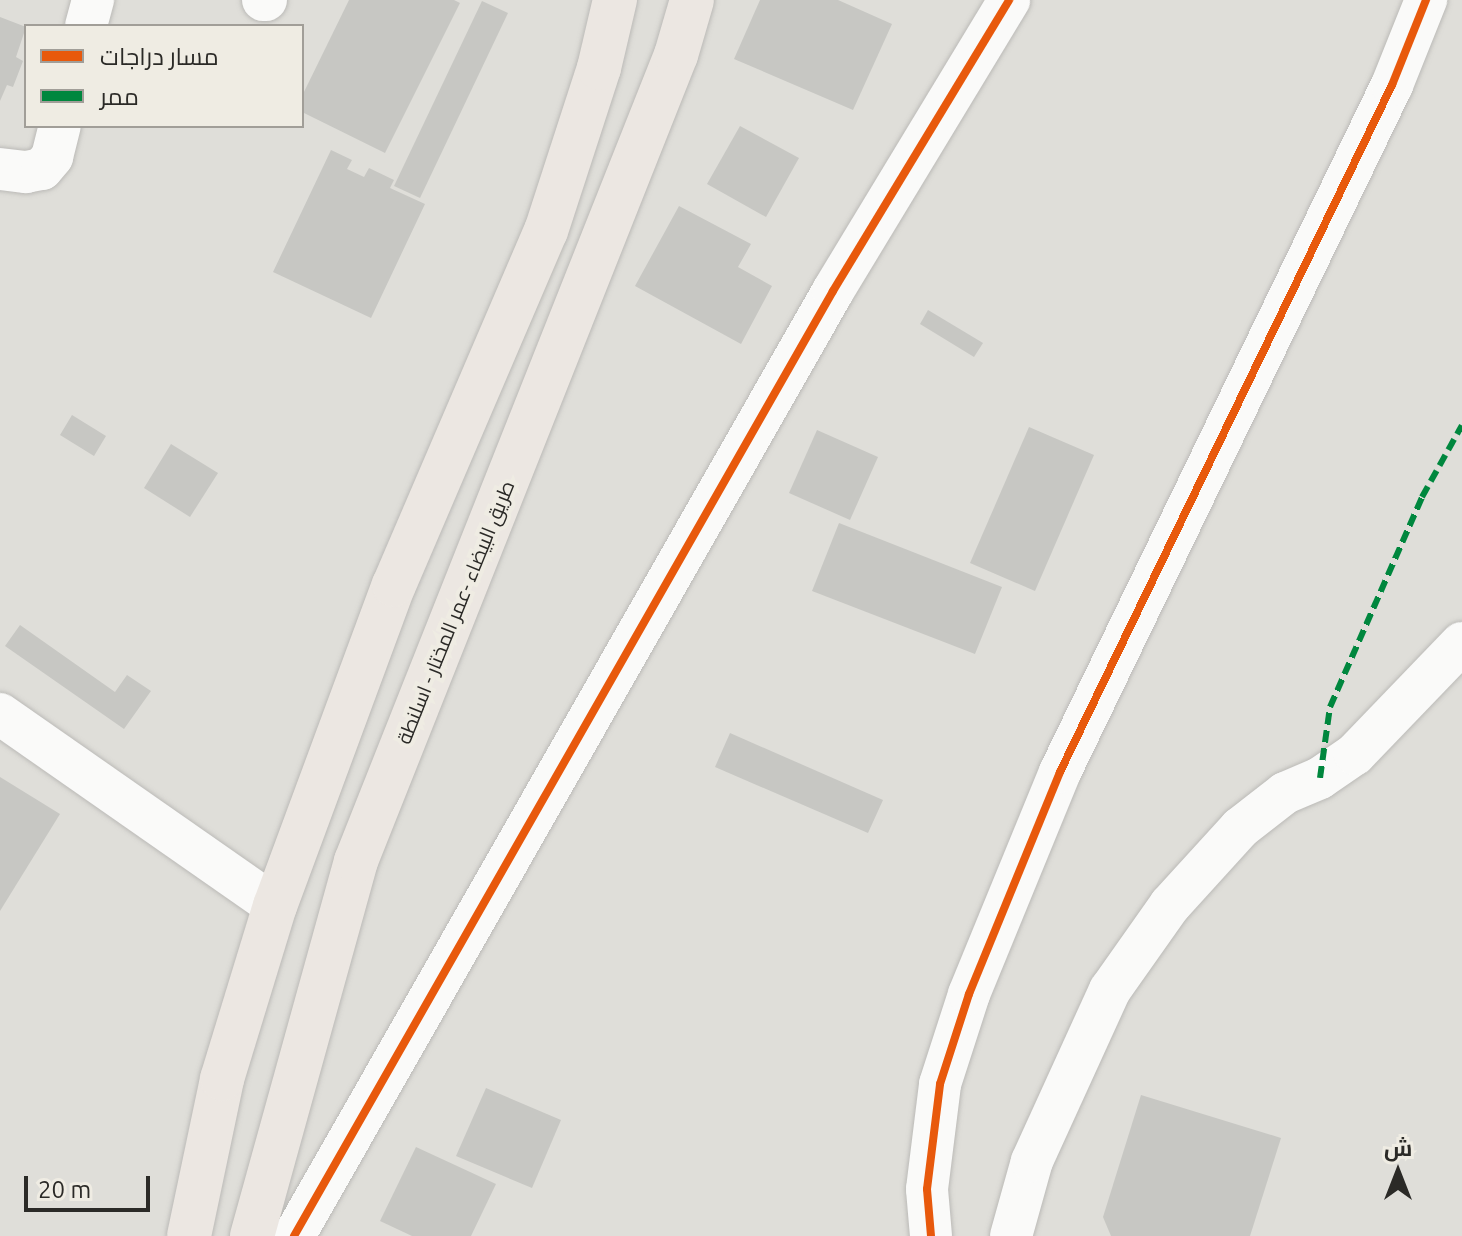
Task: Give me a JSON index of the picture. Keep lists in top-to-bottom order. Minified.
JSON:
{"streets":{"main road":["طريق البيضاء -عمر المختار - اسلنطة"]},"legend":["مسار دراجات","ممر"],"scale_bar":"20 m","north":"top"}
